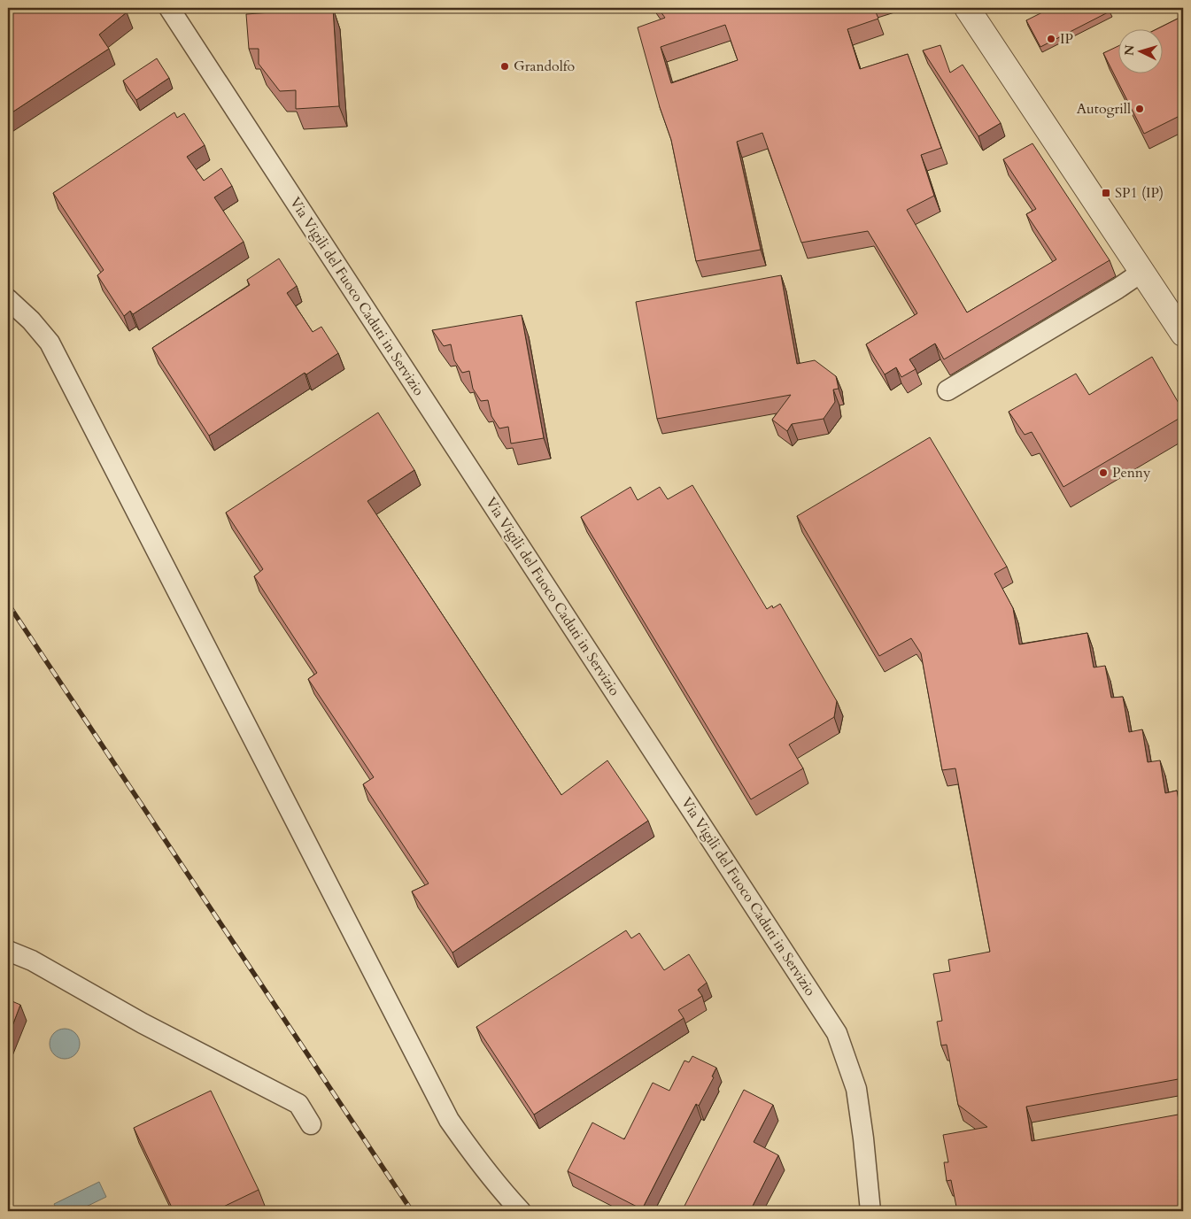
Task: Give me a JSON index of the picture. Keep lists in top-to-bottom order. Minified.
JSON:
{"streets":{"street":["Via Vigili del Fuoco Caduti in Servizio"]},"places":{"other":["IP","Grandolfo","Autogrill","Penny"],"transit":["SP1 (IP)"]},"north":"left"}
